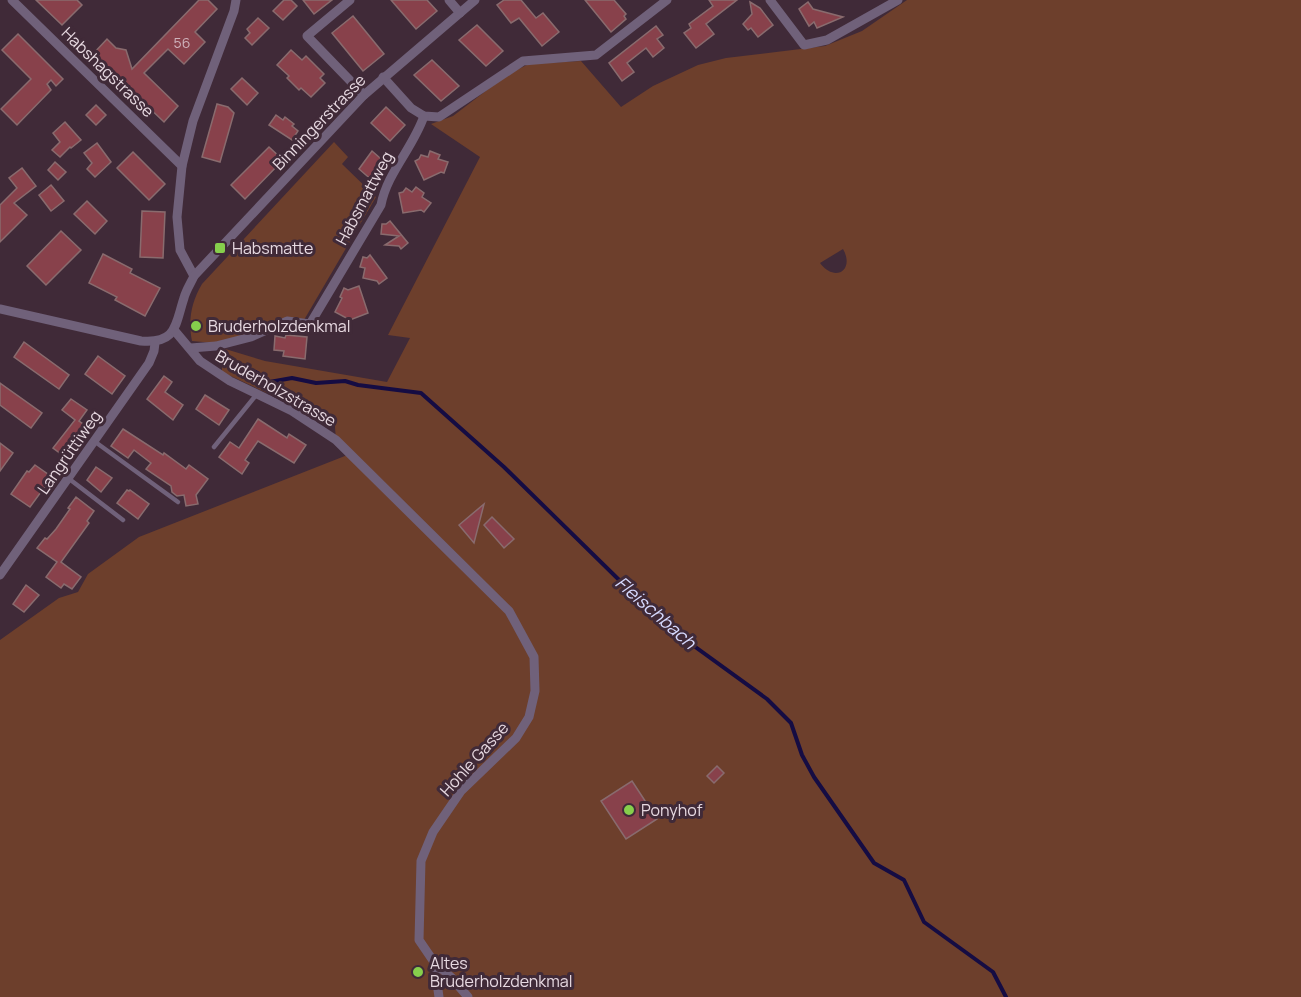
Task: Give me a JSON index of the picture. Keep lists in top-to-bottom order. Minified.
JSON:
{"streets":{"street":["Habshagstrasse","Binningerstrasse","Habsmattweg","Bruderholzstrasse","Langrüttiweg","Hohle Gasse"]},"crossings":[["Habsmattweg","Bruderholzstrasse"],["Bruderholzstrasse","Hohle Gasse"]],"water":["Fleischbach"],"places":{"transit":["Habsmatte"],"other":["Bruderholzdenkmal","Ponyhof","Altes Bruderholzdenkmal"]},"house_numbers":["56"]}
